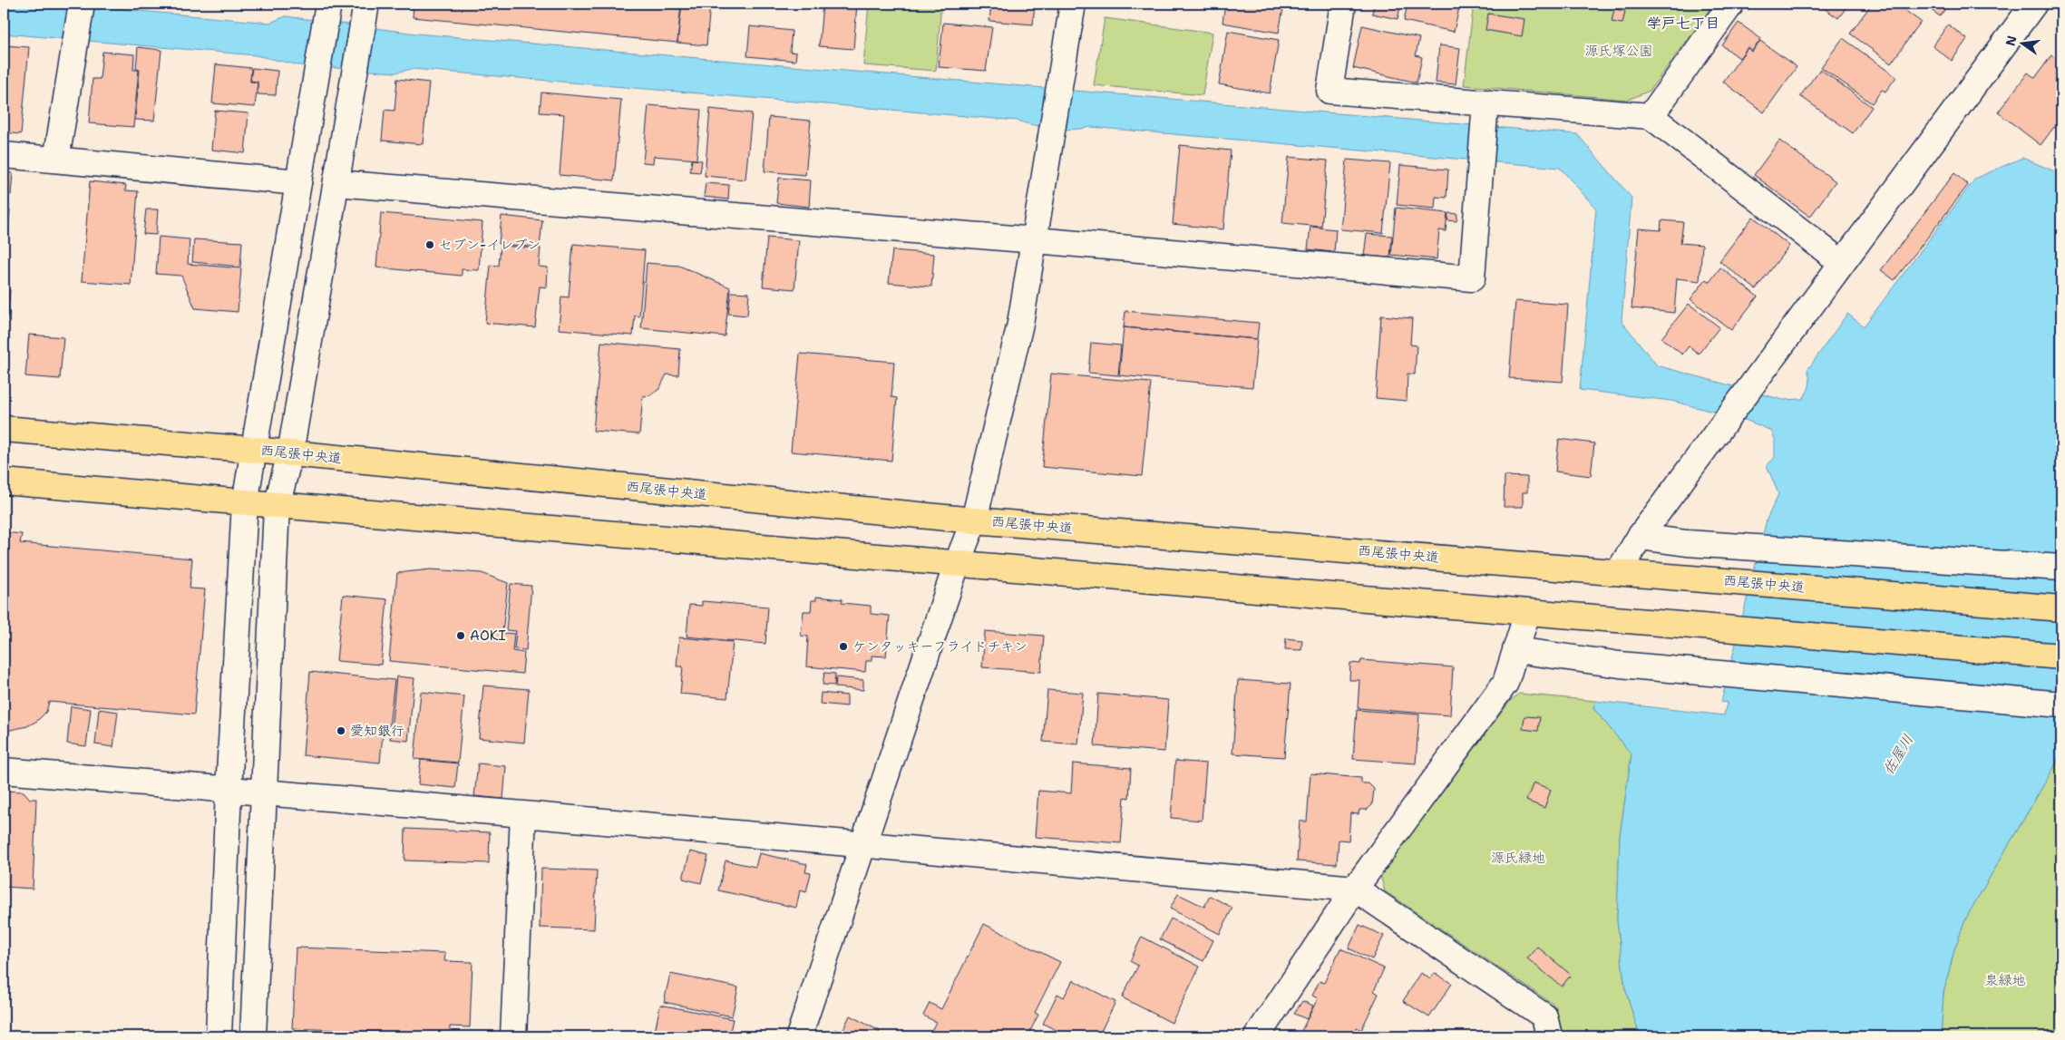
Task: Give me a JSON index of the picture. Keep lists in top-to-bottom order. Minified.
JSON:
{"streets":{"main road":["西尾張中央道"]},"districts":["学戸七丁目"],"water":["佐屋川"],"parks":["源氏塚公園","源氏緑地","泉緑地"],"places":["セブン-イレブン","AOKI","ケンタッキーフライドチキン","愛知銀行"],"north":"left"}
